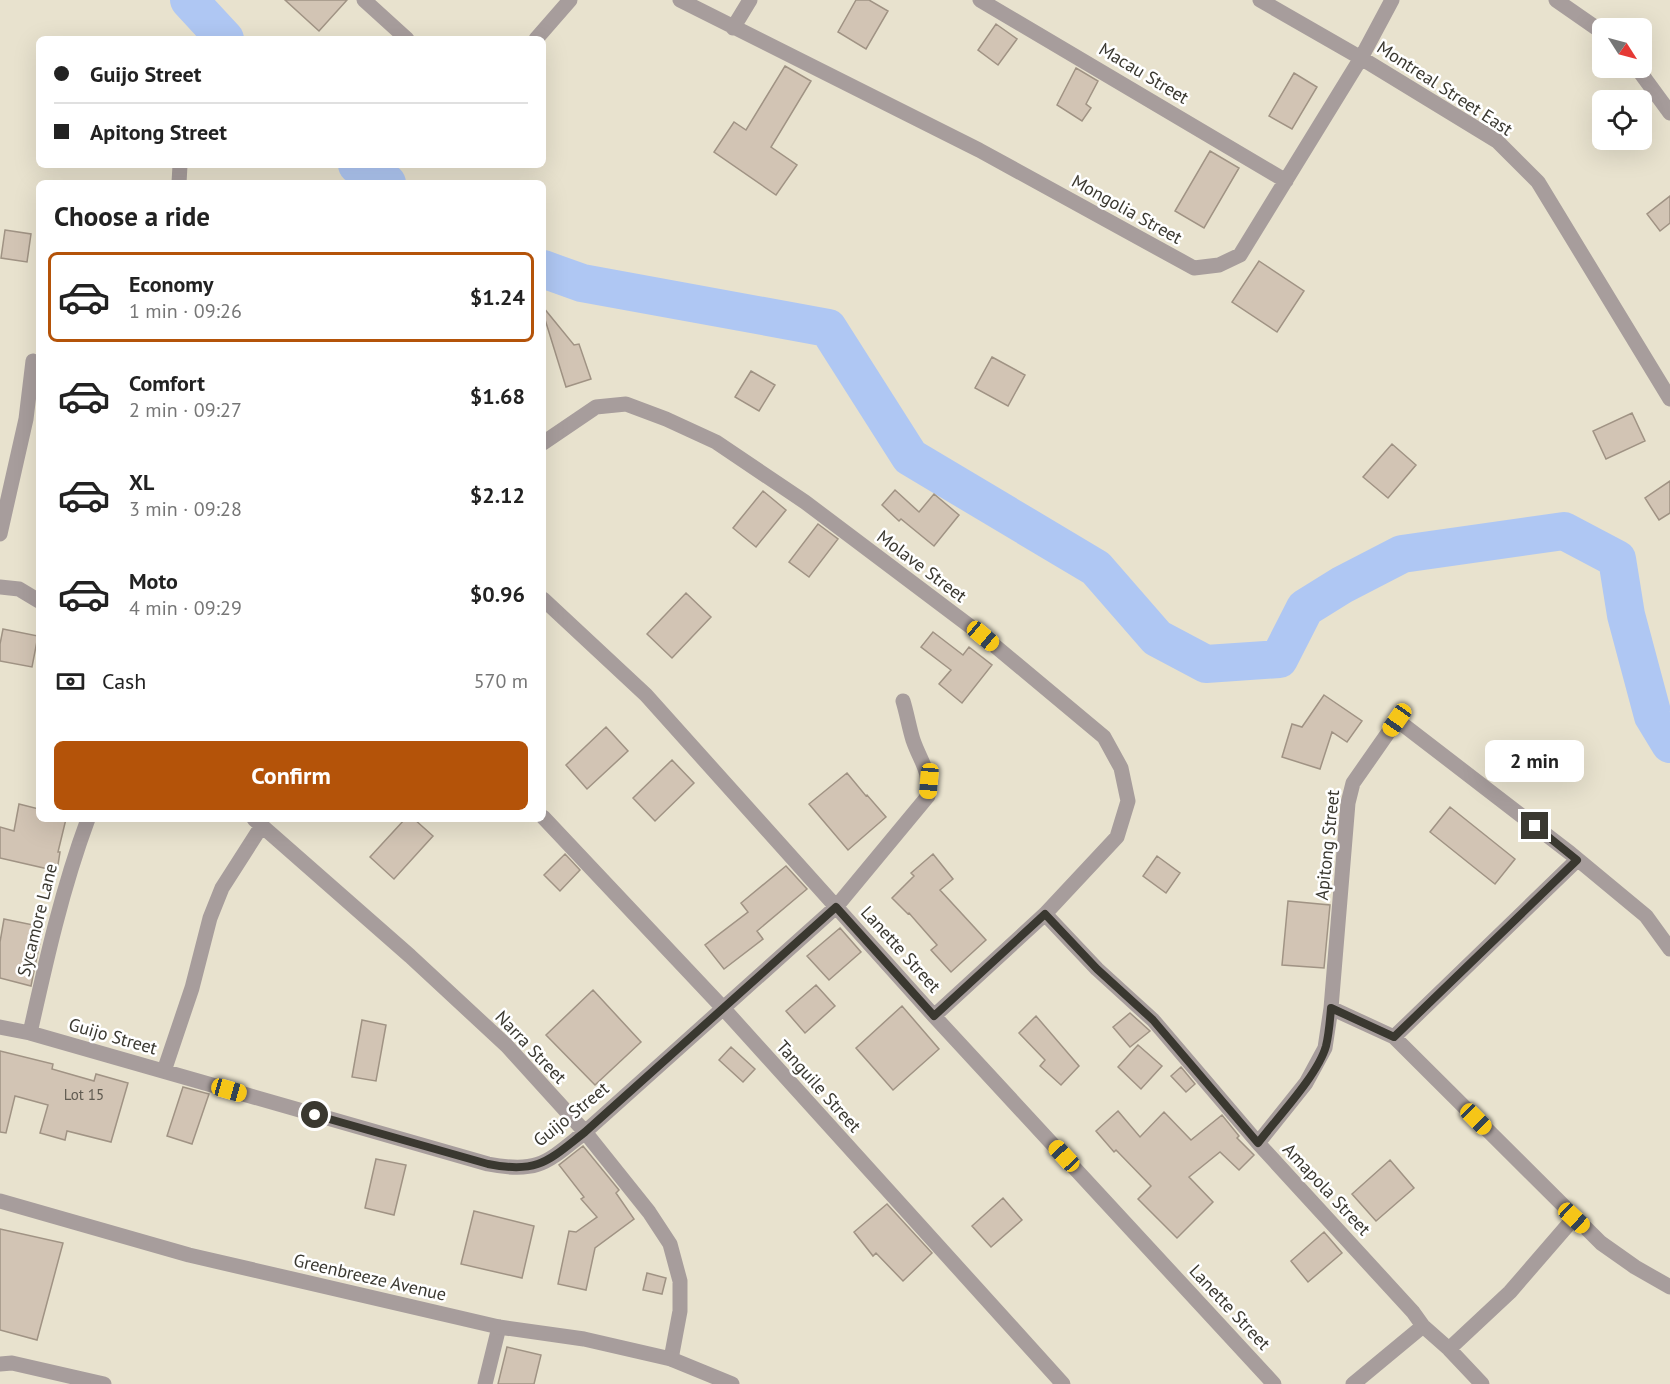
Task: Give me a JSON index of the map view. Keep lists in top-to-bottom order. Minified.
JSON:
{"streets":{"street":["Macau Street","Montreal Street East","Mongolia Street","Molave Street","Apitong Street","Sycamore Lane","Lanette Street","Guijo Street","Narra Street","Tanguile Street","Amapola Street","Greenbreeze Avenue"]},"crossings":[["Macau Street","Mongolia Street"],["Montreal Street East","Mongolia Street"],["Molave Street","Lanette Street"],["Molave Street","Amapola Street"],["Apitong Street","Amapola Street"],["Sycamore Lane","Guijo Street"],["Lanette Street","Guijo Street"],["Guijo Street","Narra Street"],["Guijo Street","Tanguile Street"],["Narra Street","Greenbreeze Avenue"]],"house_numbers":["Lot 15"],"north":"bottom right","page":{"banner":["Guijo Street","Apitong Street"],"heading":"Choose a ride","list":[{"name":"Economy","note":"1 min · 09:26","value":"$1.24"},{"name":"Comfort","note":"2 min · 09:27","value":"$1.68"},{"name":"XL","note":"3 min · 09:28","value":"$2.12"},{"name":"Moto","note":"4 min · 09:29","value":"$0.96"}],"pay":["Cash","570 m"],"buttons":"Confirm","bubble":"2 min"}}
